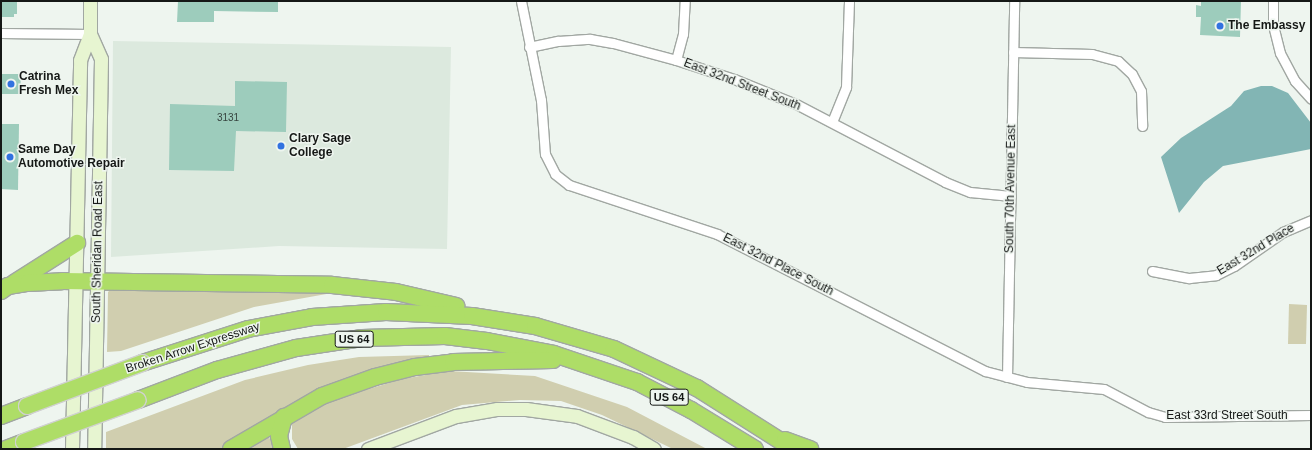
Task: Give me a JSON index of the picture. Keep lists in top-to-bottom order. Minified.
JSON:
{"streets":{"highway":["US 64","Broken Arrow Expressway"],"main road":["South Sheridan Road East"],"street":["East 32nd Street South","South 70th Avenue East","East 32nd Place","East 32nd Place South","East 33rd Street South"]},"crossings":[["East 32nd Street South","South 70th Avenue East"],["East 32nd Street South","East 32nd Place South"],["South 70th Avenue East","East 32nd Place South"],["South 70th Avenue East","East 33rd Street South"],["East 32nd Place South","East 33rd Street South"]],"places":["The Embassy","Catrina Fresh Mex","Clary Sage College","Same Day Automotive Repair"],"house_numbers":["3131"]}
